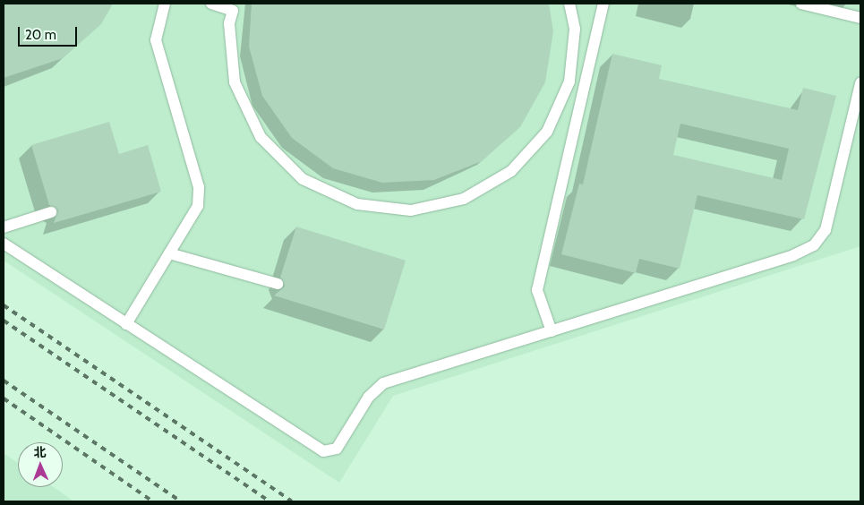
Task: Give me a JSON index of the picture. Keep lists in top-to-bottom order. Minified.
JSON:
{"scale_bar":"20 m","north":"top"}
